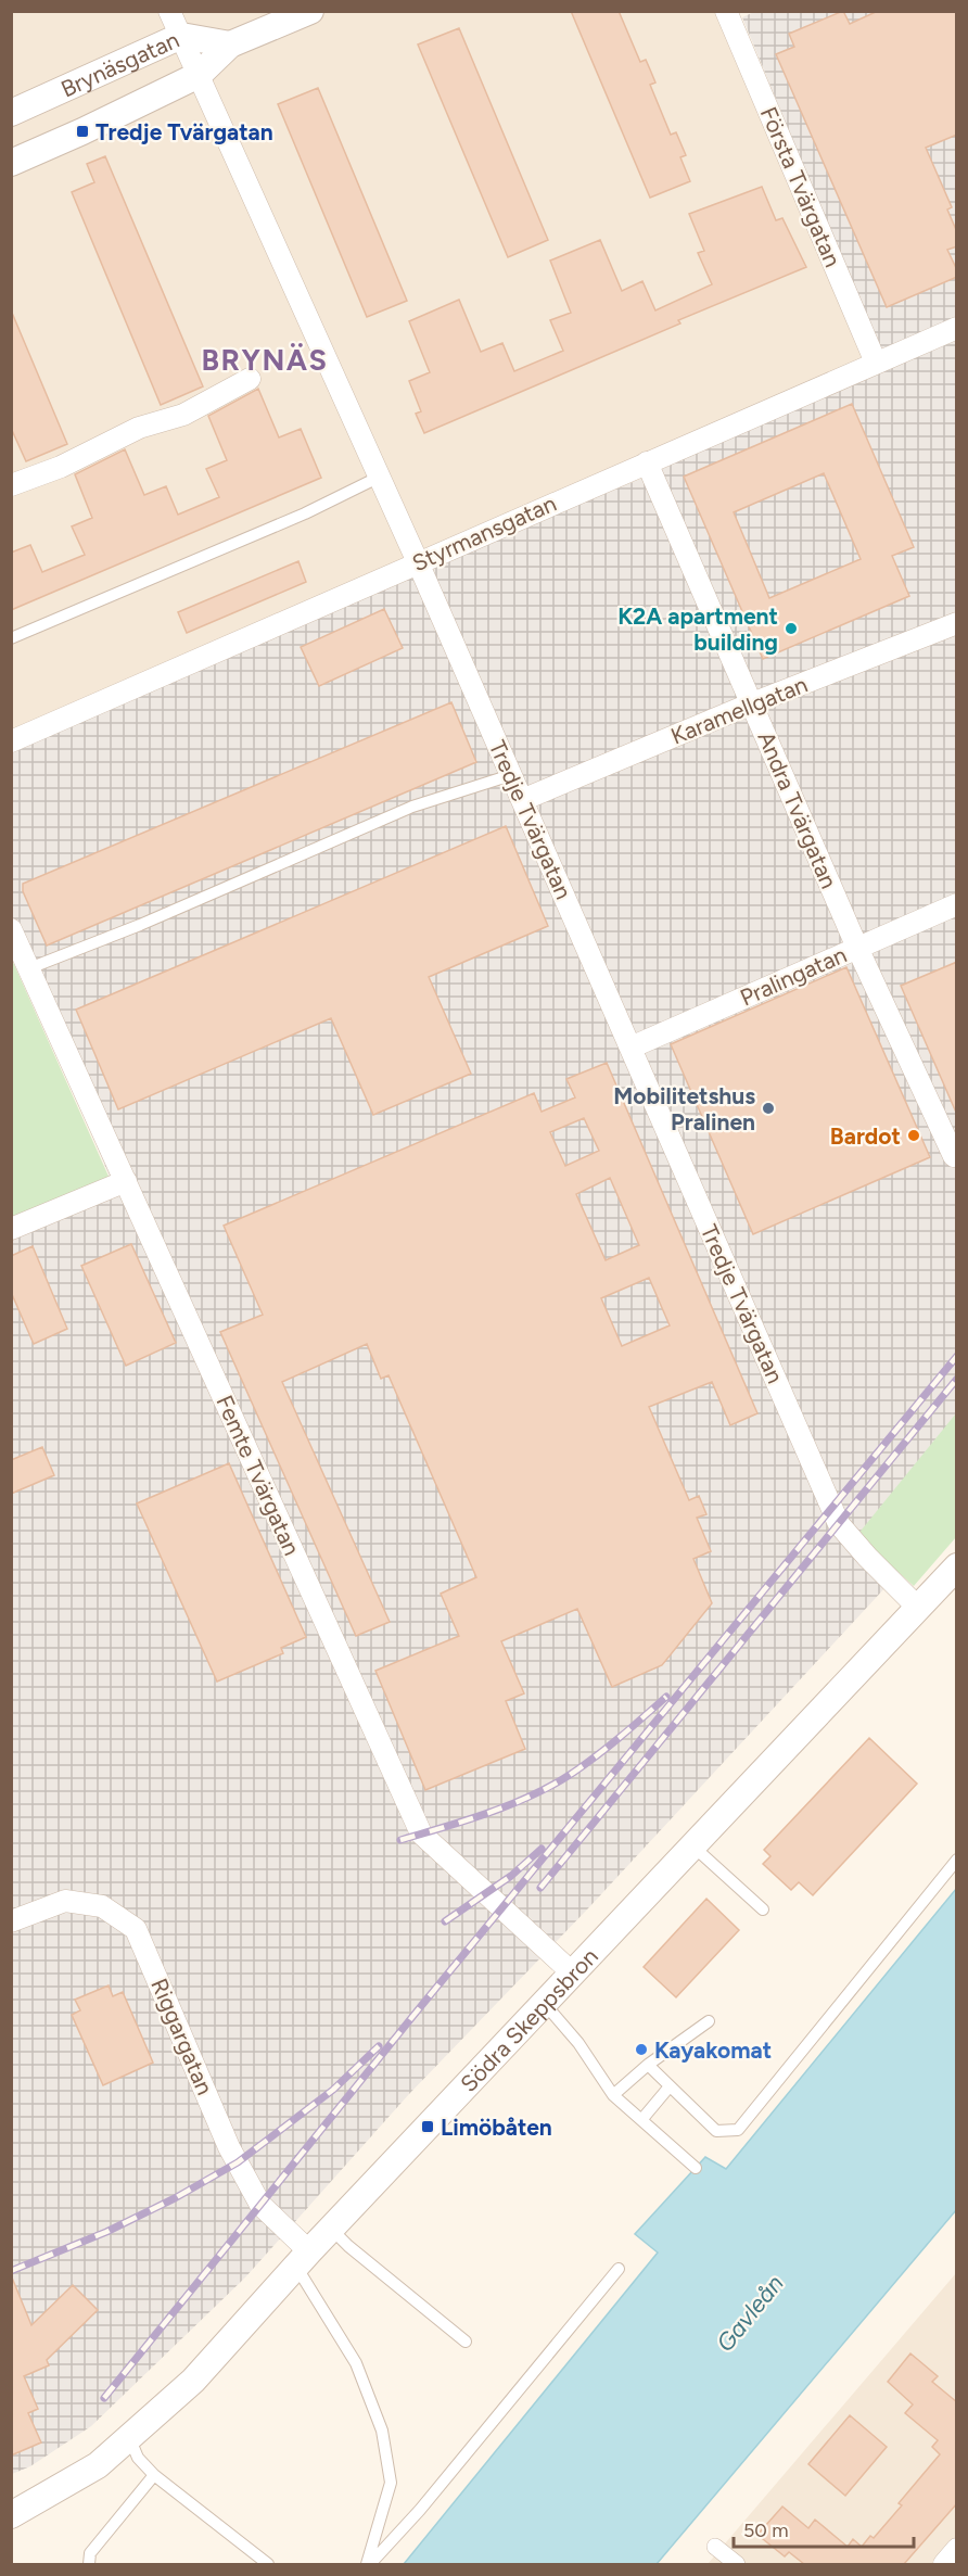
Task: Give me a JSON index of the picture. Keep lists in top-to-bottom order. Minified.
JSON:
{"streets":{"street":["Brynäsgatan","Första Tvärgatan","Styrmansgatan","Karamellgatan","Andra Tvärgatan","Tredje Tvärgatan","Pralingatan","Femte Tvärgatan","Södra Skeppsbron","Riggargatan"]},"crossings":[["Brynäsgatan","Tredje Tvärgatan"],["Första Tvärgatan","Styrmansgatan"],["Styrmansgatan","Andra Tvärgatan"],["Styrmansgatan","Tredje Tvärgatan"],["Karamellgatan","Andra Tvärgatan"],["Karamellgatan","Tredje Tvärgatan"],["Andra Tvärgatan","Pralingatan"],["Tredje Tvärgatan","Pralingatan"],["Tredje Tvärgatan","Södra Skeppsbron"],["Femte Tvärgatan","Södra Skeppsbron"],["Södra Skeppsbron","Riggargatan"]],"districts":["BRYNÄS"],"water":["Gavleån"],"places":{"transit":["Tredje Tvärgatan","Limöbåten"],"other":["K2A apartment building","Mobilitetshus Pralinen","Bardot","Kayakomat"]},"scale_bar":"50 m"}
